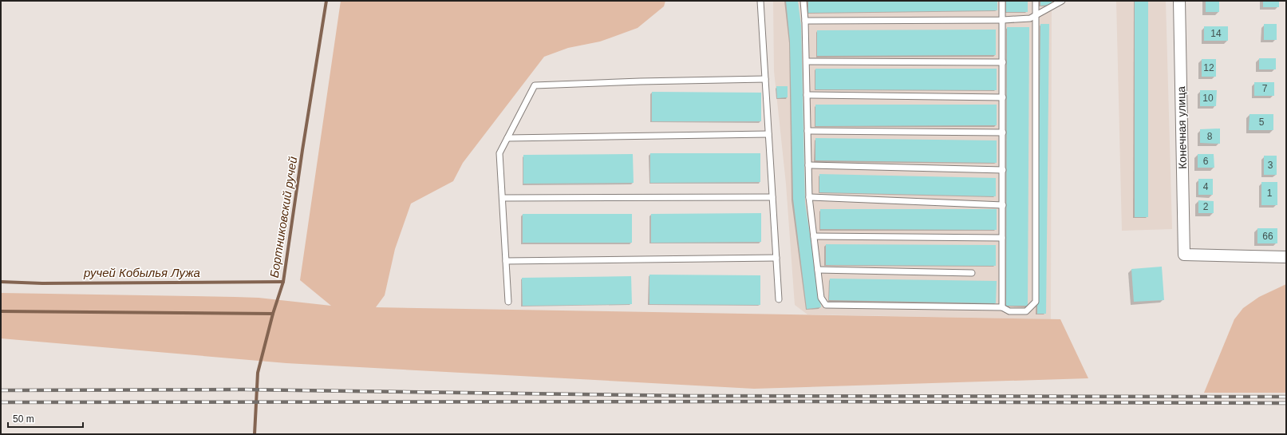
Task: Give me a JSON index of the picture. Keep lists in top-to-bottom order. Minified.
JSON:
{"streets":{"street":["Конечная улица"]},"water":["Бортниковский ручей","ручей Кобылья Лужа"],"house_numbers":["14","12","7","10","5","8","6","3","4","1","2","66"],"scale_bar":"50 m"}
